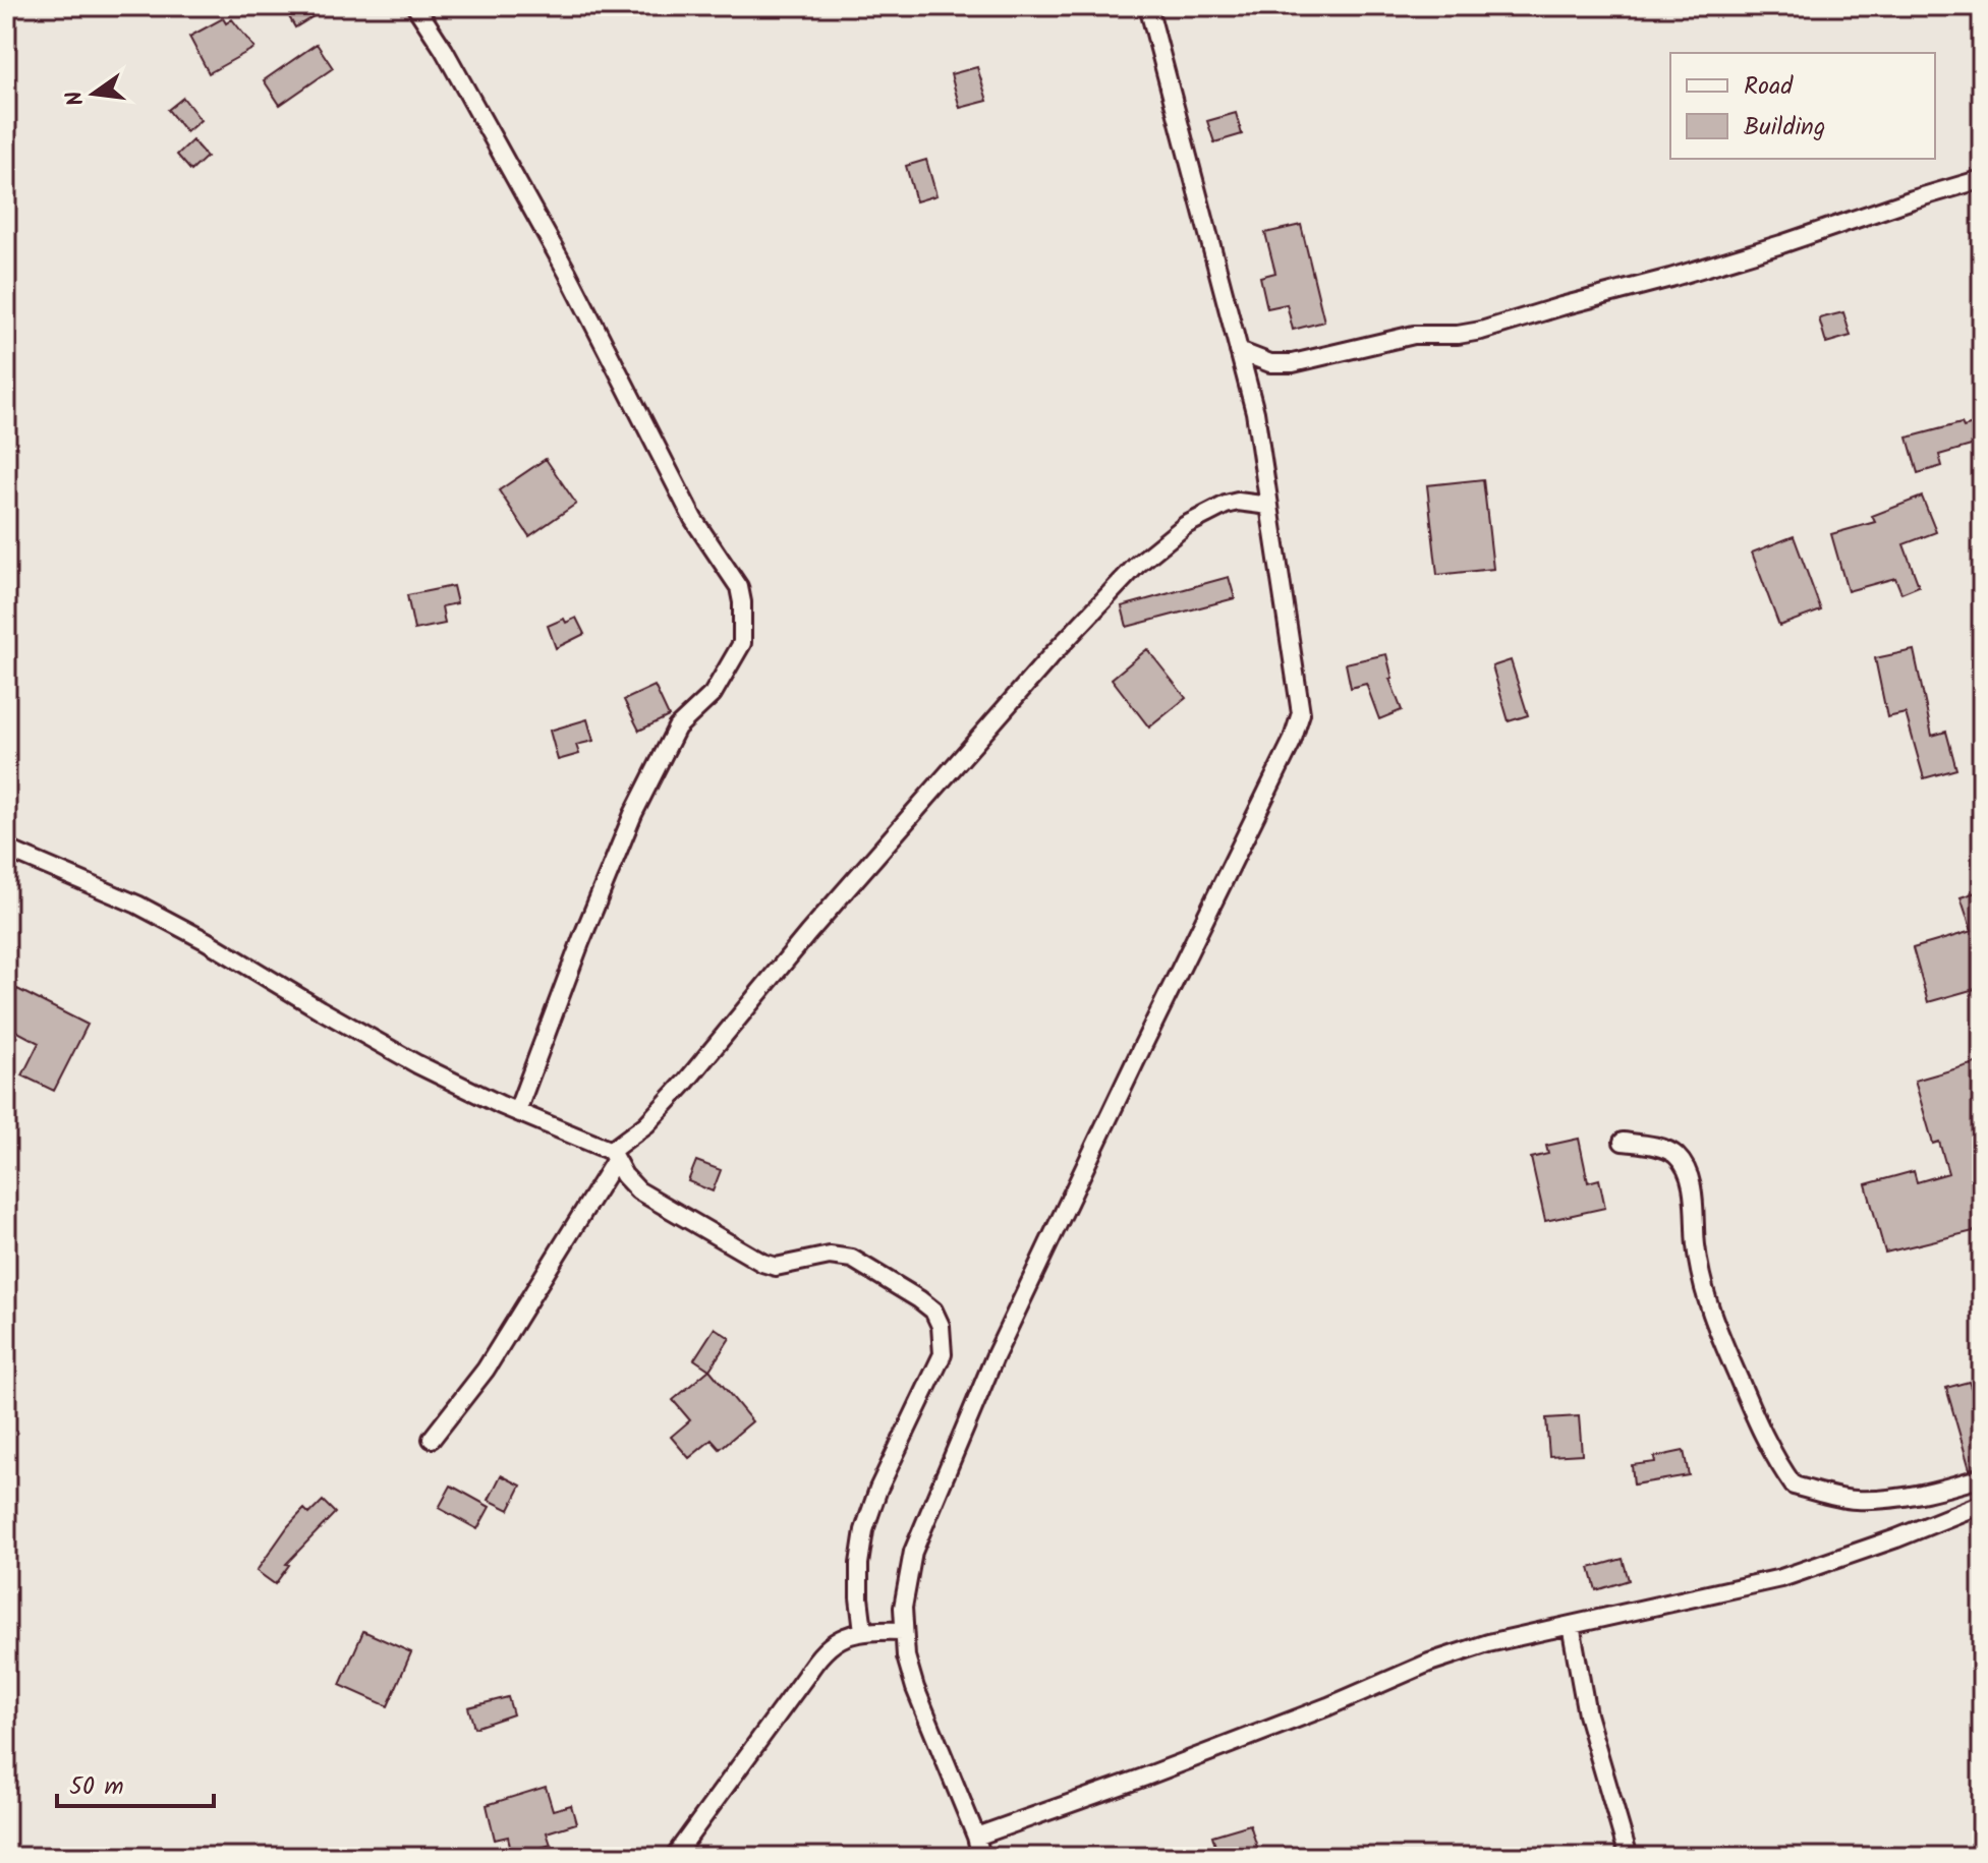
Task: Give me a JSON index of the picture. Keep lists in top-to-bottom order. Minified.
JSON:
{"legend":["Road","Building"],"scale_bar":"50 m","north":"left"}
